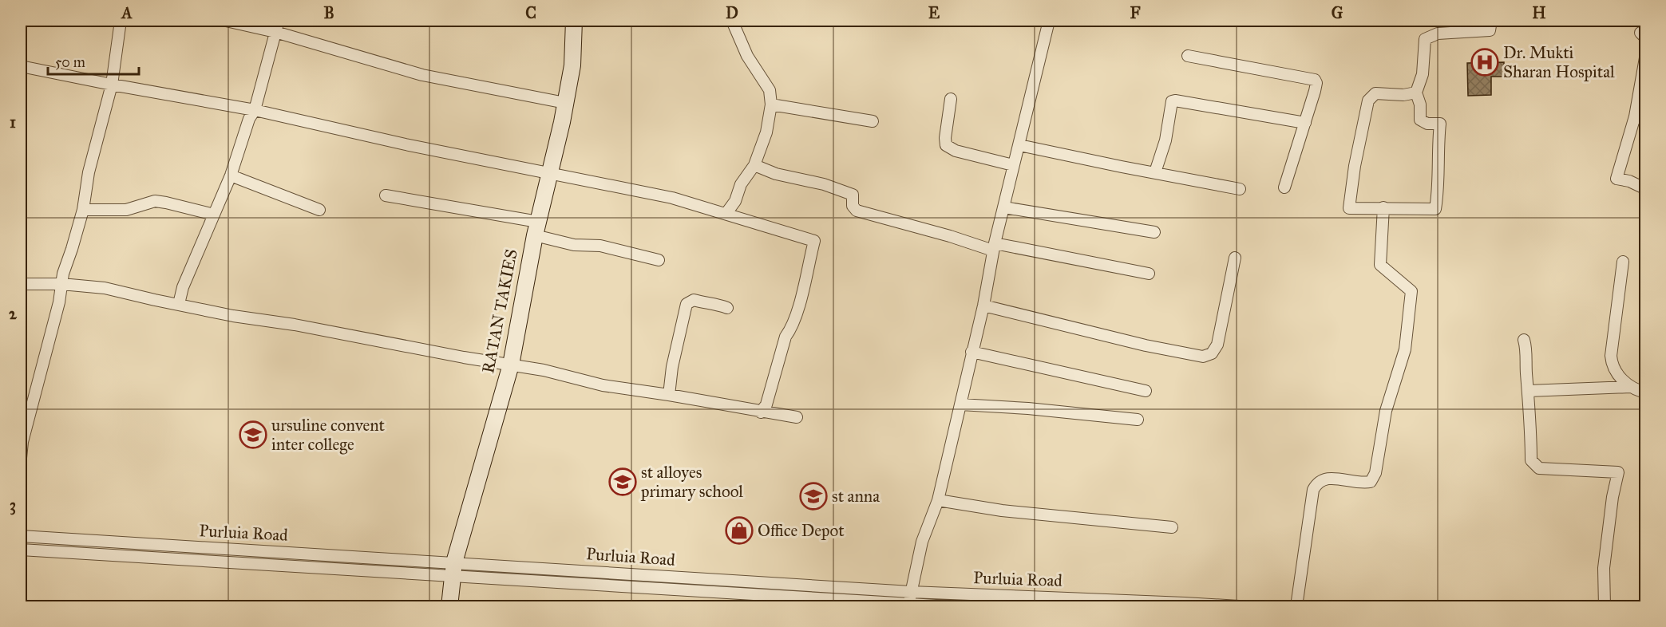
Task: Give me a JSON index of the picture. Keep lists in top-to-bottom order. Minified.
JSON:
{"streets":{"street":["RATAN TAKIES","Purluia Road"]},"crossings":[["RATAN TAKIES","Purluia Road"]],"places":{"hospital":["Dr. Mukti Sharan Hospital"],"school or university":["ursuline convent inter college","st alloyes primary school","st anna"],"shop":["Office Depot"]},"scale_bar":"50 m","grid":{"columns":["A","B","C","D","E","F","G","H"],"rows":["1","2","3"]}}
